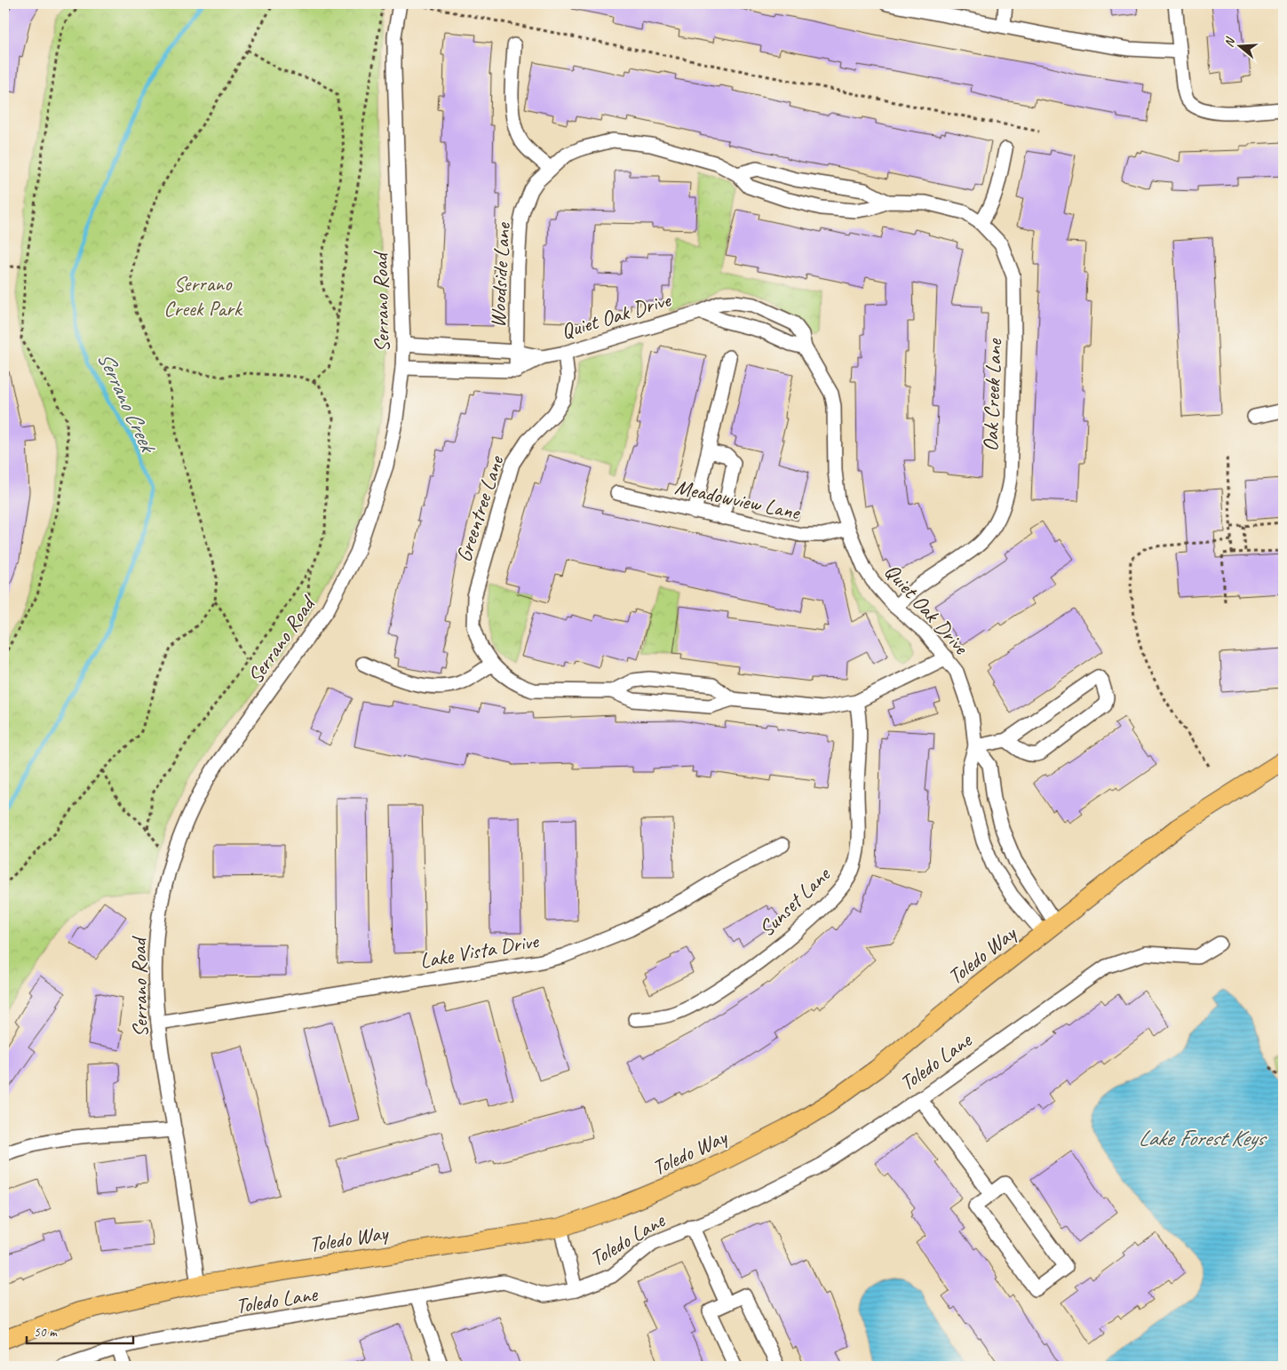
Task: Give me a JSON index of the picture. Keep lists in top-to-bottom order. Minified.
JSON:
{"streets":{"main road":["Toledo Way"],"street":["Woodside Lane","Serrano Road","Quiet Oak Drive","Oak Creek Lane","Meadowview Lane","Greentree Lane","Sunset Lane","Lake Vista Drive","Toledo Lane"]},"crossings":[["Woodside Lane","Quiet Oak Drive"],["Woodside Lane","Oak Creek Lane"],["Serrano Road","Quiet Oak Drive"],["Serrano Road","Lake Vista Drive"],["Serrano Road","Toledo Way"],["Quiet Oak Drive","Oak Creek Lane"],["Quiet Oak Drive","Meadowview Lane"],["Quiet Oak Drive","Greentree Lane"],["Quiet Oak Drive","Toledo Way"]],"water":["Serrano Creek","Lake Forest Keys"],"parks":["Serrano Creek Park"],"scale_bar":"50 m","north":"left"}
